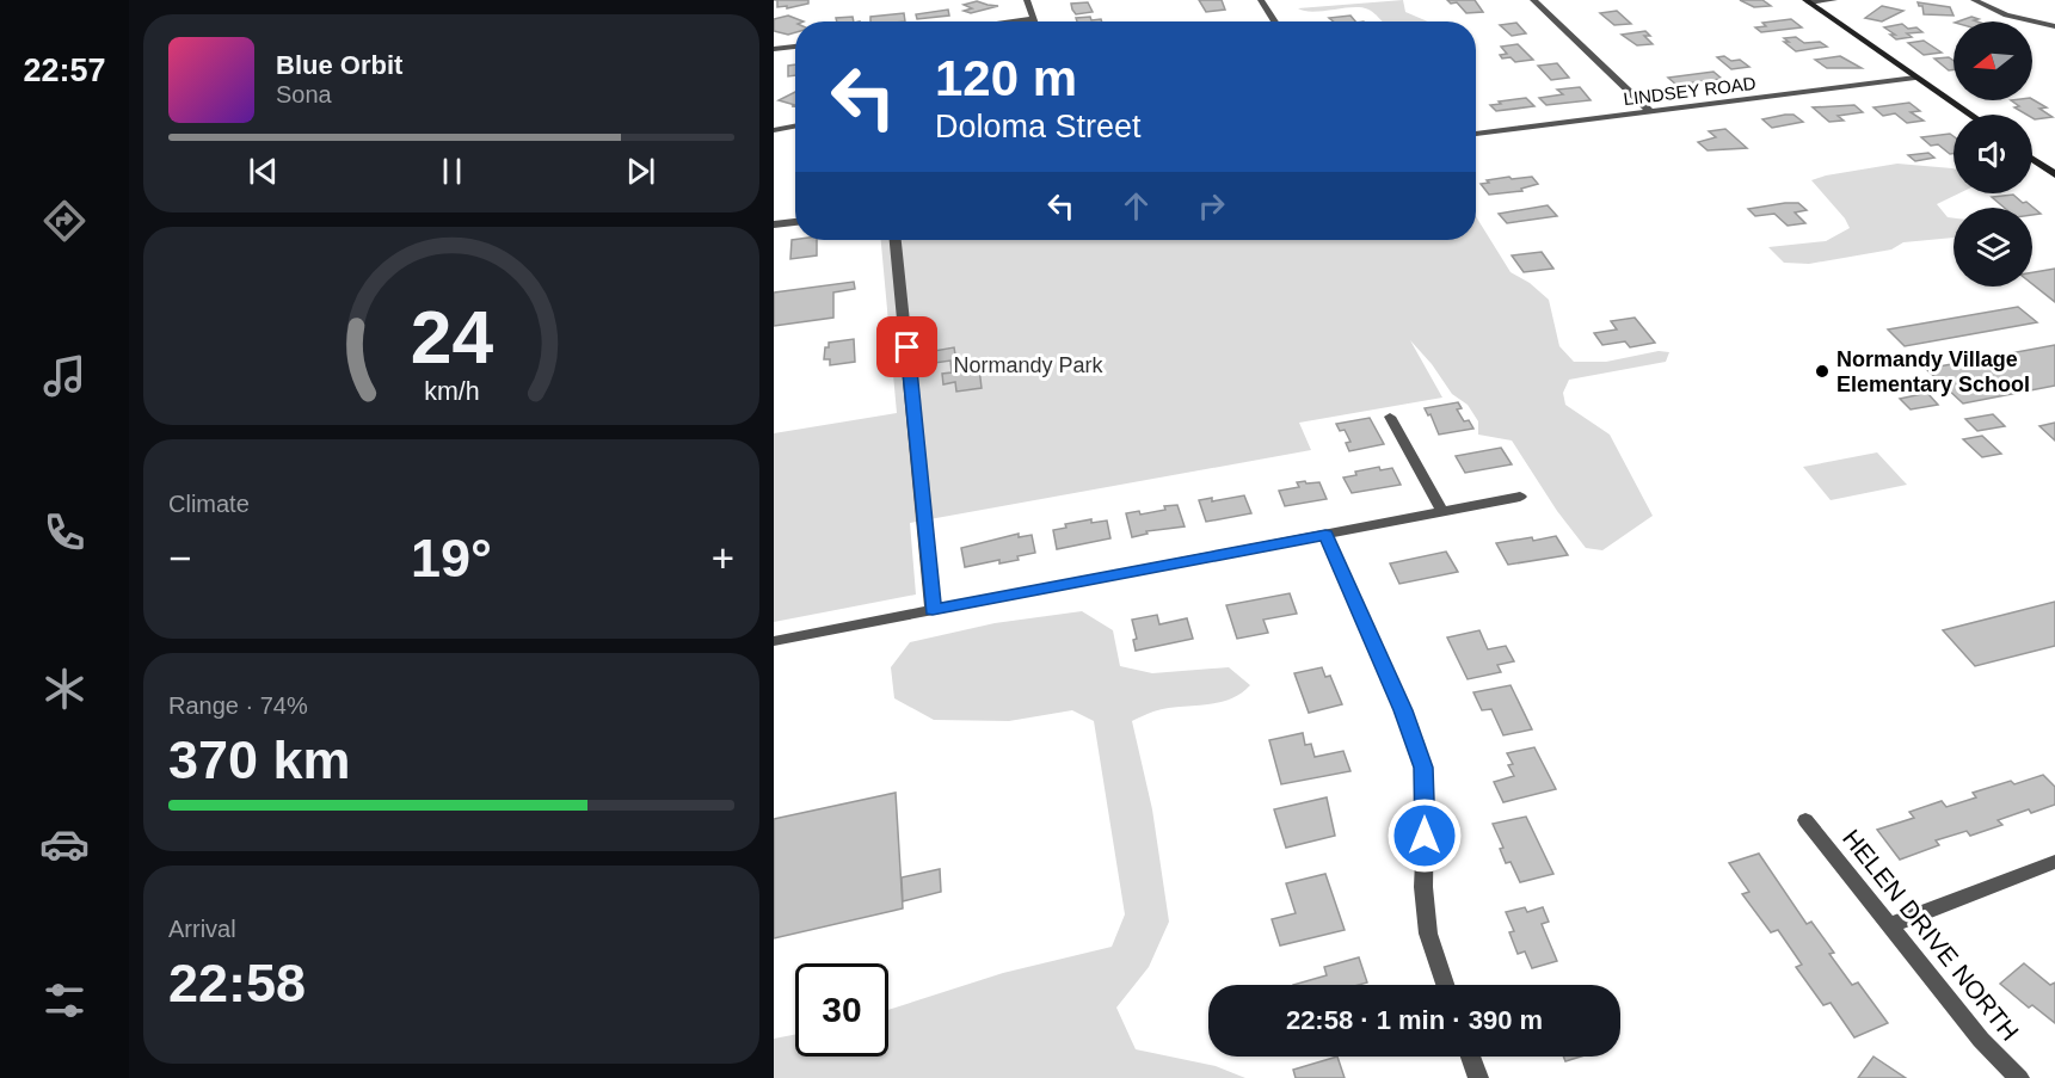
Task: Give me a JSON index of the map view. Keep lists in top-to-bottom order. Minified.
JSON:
{"streets":{"street":["LINDSEY ROAD","HELEN DRIVE NORTH"]},"parks":["Normandy Park"],"places":["Normandy Village Elementary School"],"north":"left","page":{"tabs":"22:57","turn":["120 m","Doloma Street"],"song":["Blue Orbit","Sona"],"tile":["Climate",["Range · 74%","370 km"],["Arrival","22:58"]],"heat":["−","19°","+"],"limit":"30","trip":"22:58 · 1 min · 390 m","gauge":["24","km/h"]}}
